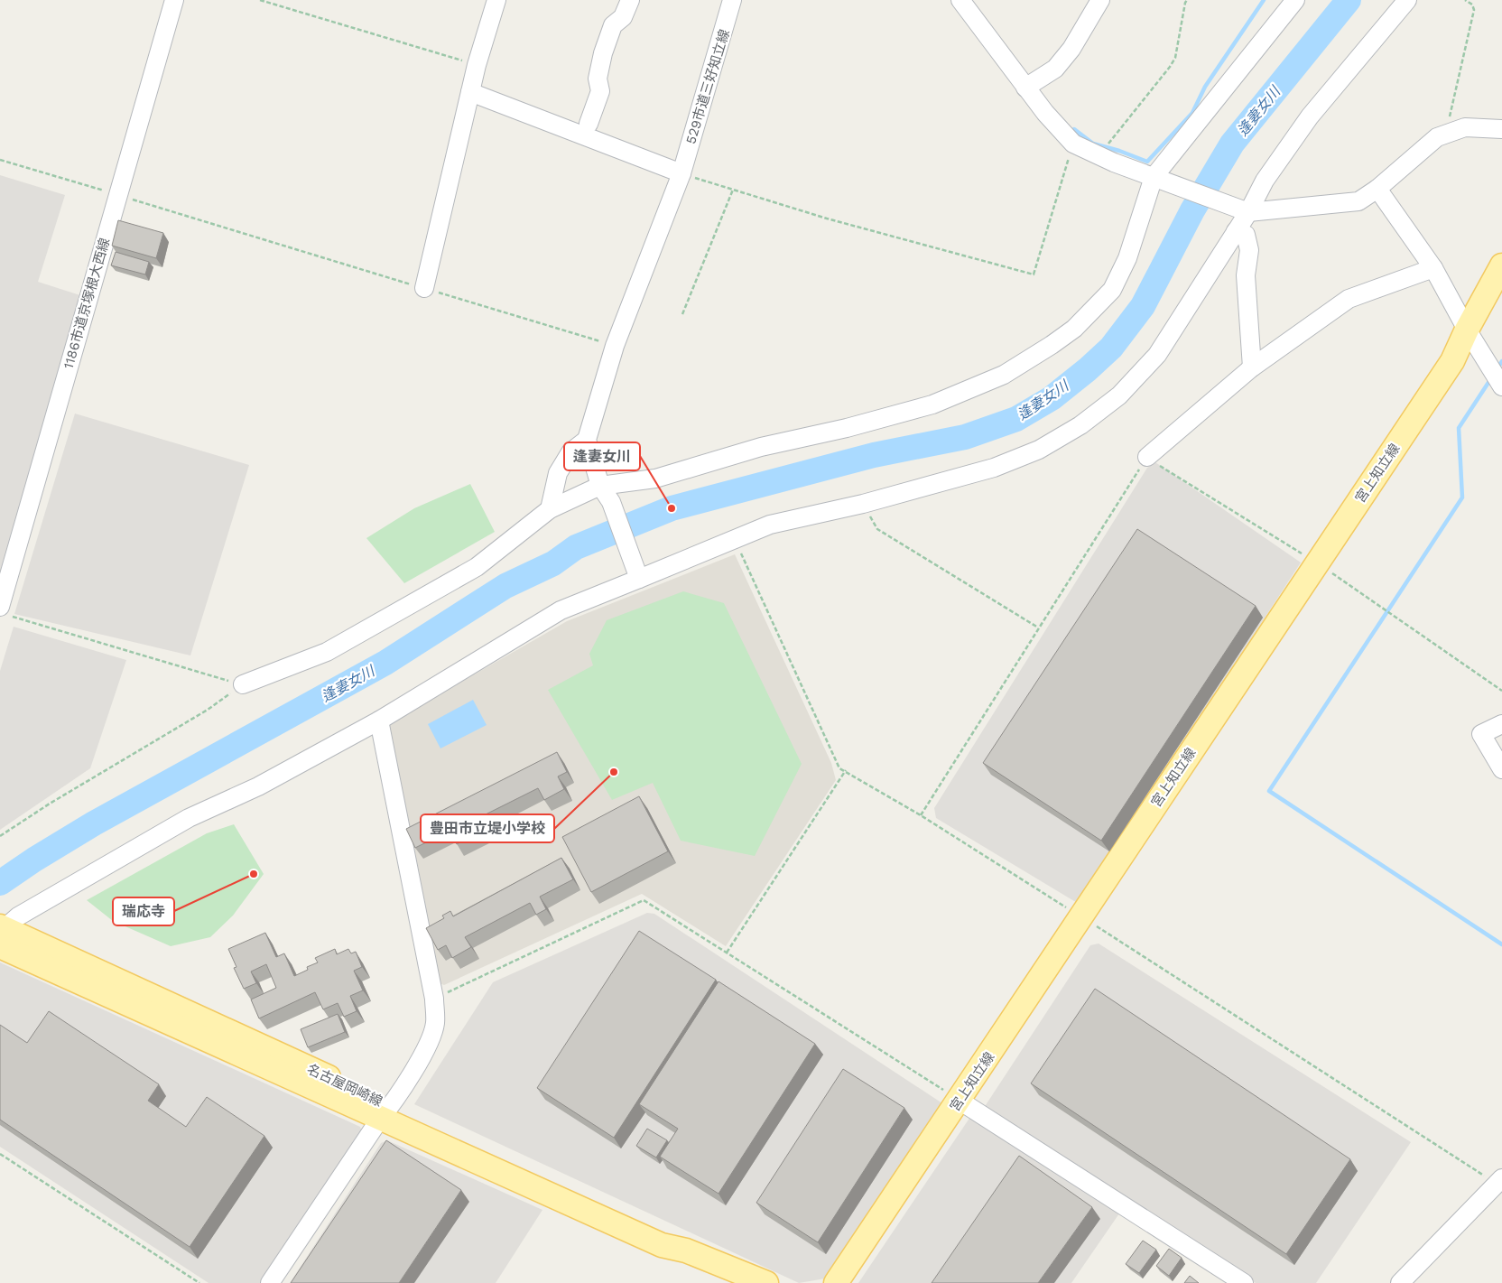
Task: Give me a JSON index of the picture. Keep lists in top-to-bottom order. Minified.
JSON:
{"streets":{"main road":["宮上知立線","名古屋岡崎線"],"street":["529市道三好知立線","1186市道京塚根大西線"]},"water":["逢妻女川"],"places":["逢妻女川","豊田市立堤小学校","瑞応寺"]}
